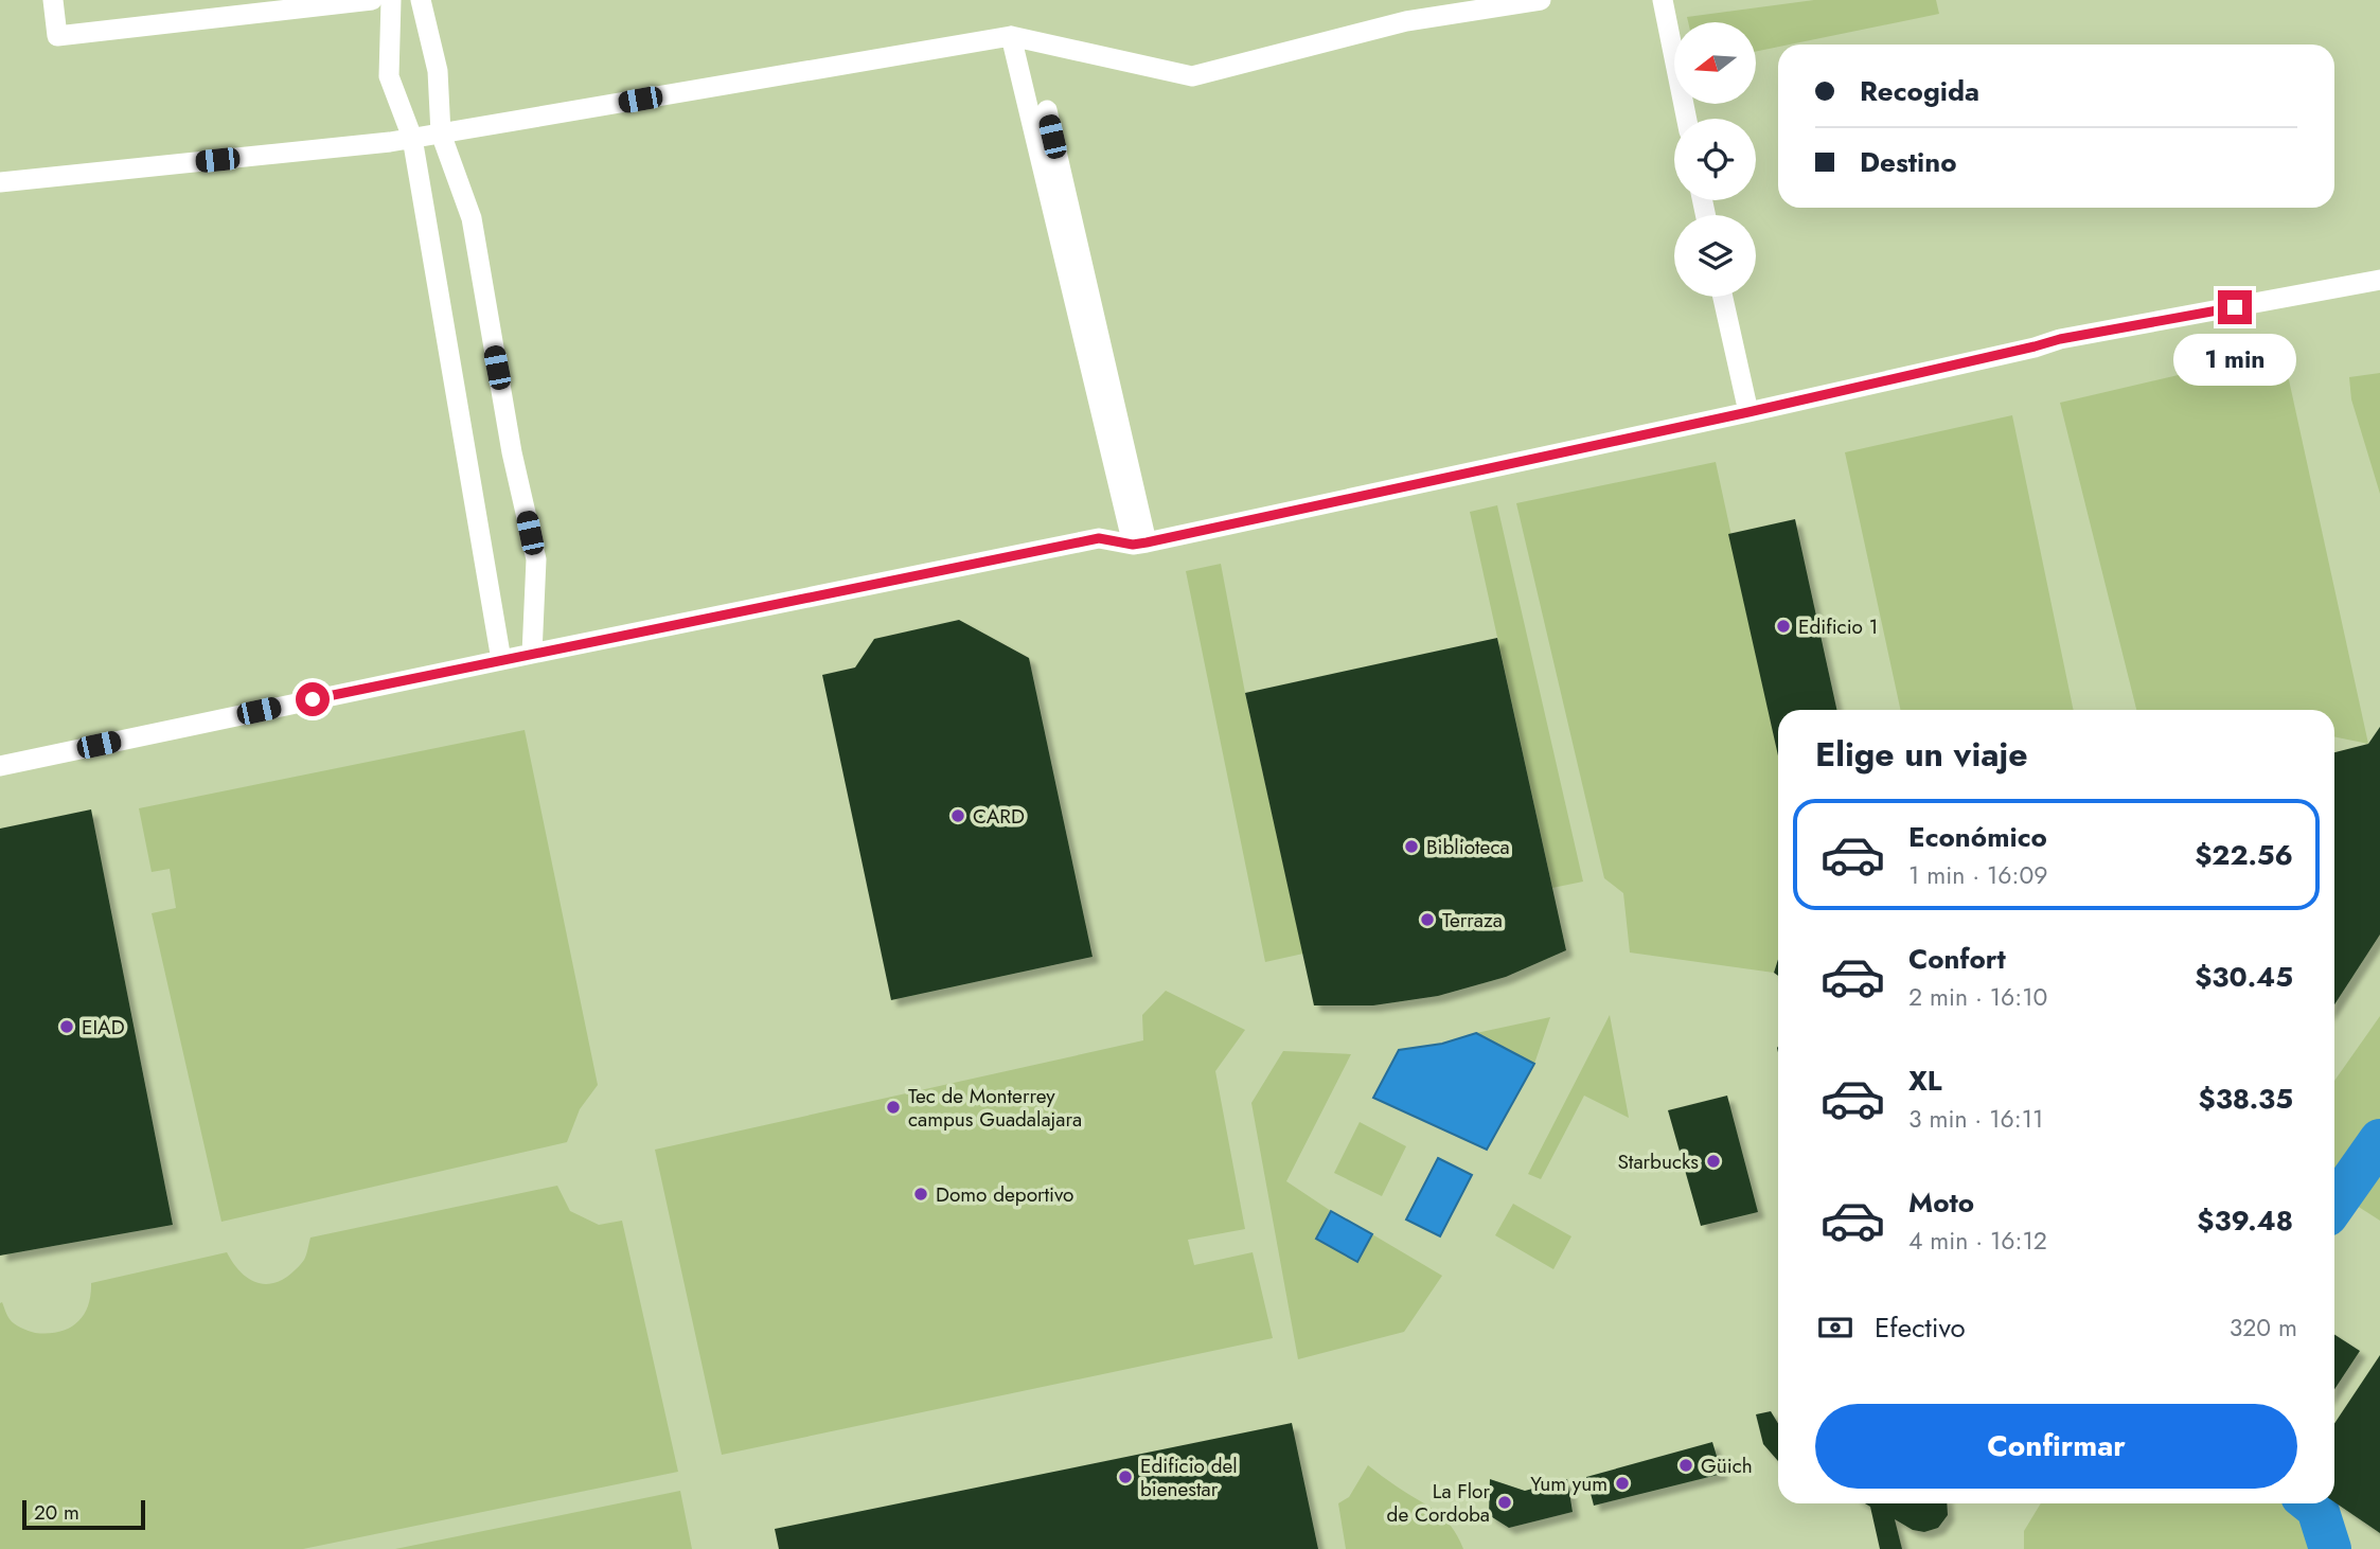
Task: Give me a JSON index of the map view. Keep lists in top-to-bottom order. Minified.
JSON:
{"places":["Edificio 1","CARD","Biblioteca","Terraza","EIAD","Tec de Monterrey campus Guadalajara","Starbucks","Domo deportivo","Güich","Edificio del bienestar","Yum yum","La Flor de Cordoba"],"scale_bar":"20 m","north":"left","page":{"banner":["Recogida","Destino"],"bubble":"1 min","heading":"Elige un viaje","list":[{"name":"Económico","note":"1 min · 16:09","value":"$22.56"},{"name":"Confort","note":"2 min · 16:10","value":"$30.45"},{"name":"XL","note":"3 min · 16:11","value":"$38.35"},{"name":"Moto","note":"4 min · 16:12","value":"$39.48"}],"pay":["Efectivo","320 m"],"buttons":"Confirmar","scale":"20 m"}}
